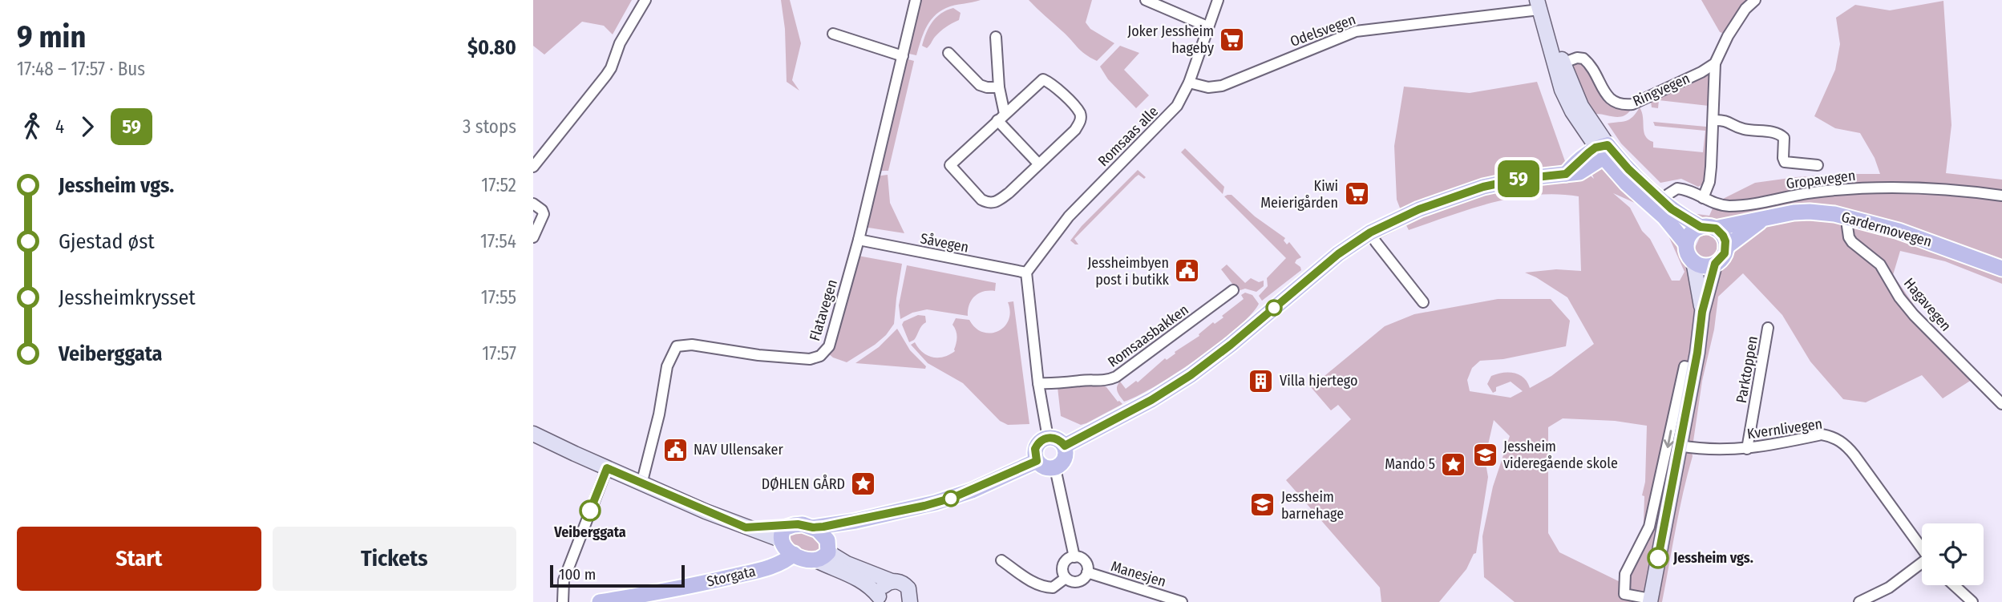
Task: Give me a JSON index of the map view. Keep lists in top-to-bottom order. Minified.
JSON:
{"streets":{"main road":["Gardermovegen","Storgata"],"street":["Odelsvegen","Ringvegen","Romsaas alle","Gropavegen","Såvegen","Hagavegen","Flatavegen","Romsaasbakken","Parktoppen","Kvernlivegen","Manesjen"]},"crossings":[["Odelsvegen","Romsaas alle"],["Romsaas alle","Såvegen"],["Gardermovegen","Hagavegen"],["Såvegen","Flatavegen"],["Parktoppen","Kvernlivegen"]],"places":{"supermarket":["Joker Jessheim hageby","Kiwi Meierigården"],"public building":["Jessheimbyen post i butikk","NAV Ullensaker"],"building":["Villa hjertego"],"school or university":["Jessheim videregående skole","Jessheim barnehage"],"place":["Mando 5","DØHLEN GÅRD"],"other":["Veiberggata","Jessheim vgs."]},"lines":["bus line 59"],"scale_bar":"100 m","page":{"heading":["9 min","17:48 – 17:57 · Bus","$0.80"],"on_map":"59","legs":["4","59","3 stops"],"list":[{"name":"Jessheim vgs.","value":"17:52"},{"name":"Gjestad øst","value":"17:54"},{"name":"Jessheimkrysset","value":"17:55"},{"name":"Veiberggata","value":"17:57"}],"buttons":["Start","Tickets"],"scale":"100 m"}}
